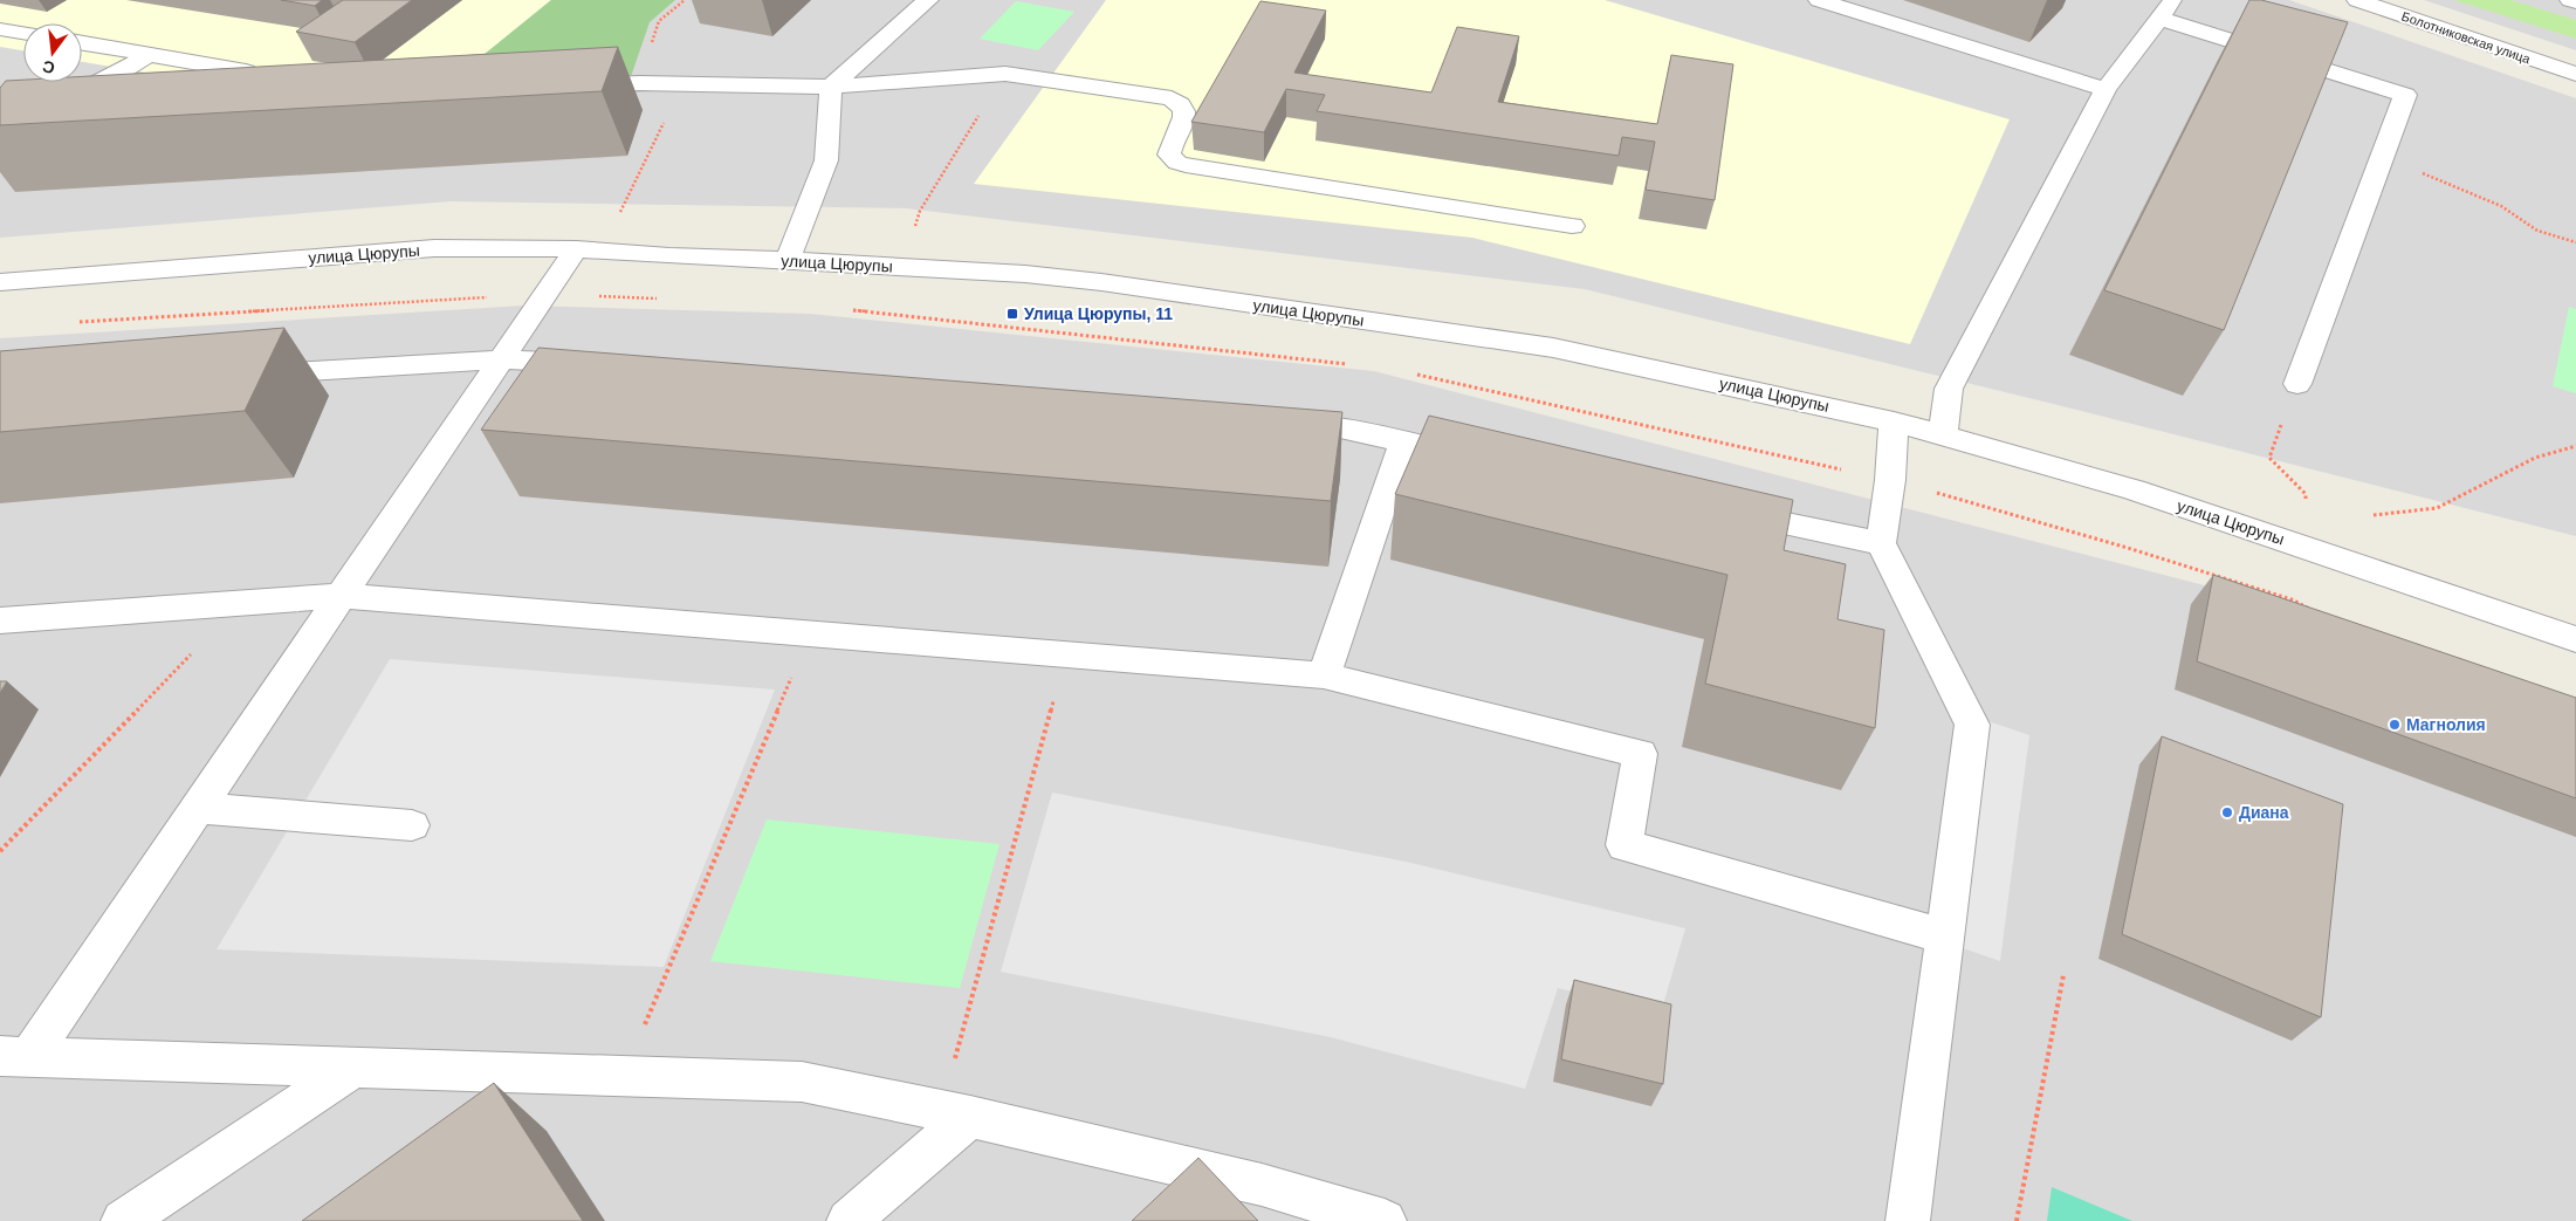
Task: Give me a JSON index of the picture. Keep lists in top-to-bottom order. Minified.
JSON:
{"streets":{"street":["Болотниковская улица","улица Цюрупы"]},"places":{"transit":["Улица Цюрупы, 11"],"other":["Магнолия","Диана"]},"north":"bottom"}
